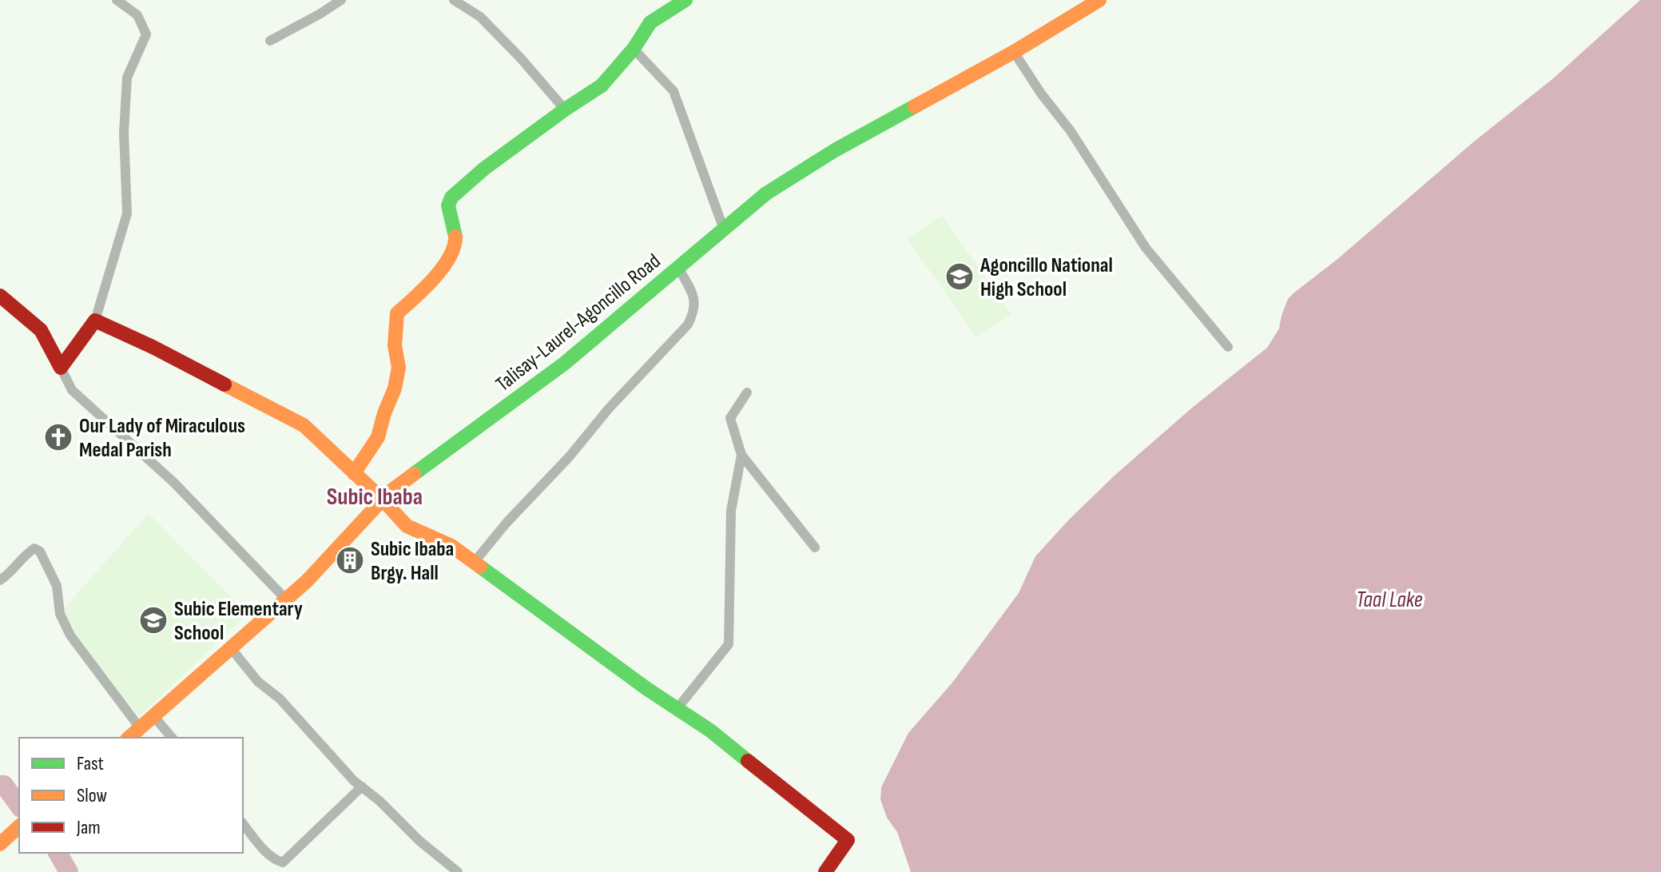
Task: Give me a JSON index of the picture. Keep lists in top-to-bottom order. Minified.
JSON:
{"streets":{"street":["Talisay-Laurel-Agoncillo Road"]},"districts":["Subic Ibaba"],"water":["Taal Lake"],"places":{"school or university":["Agoncillo National High School","Subic Elementary School"],"church":["Our Lady of Miraculous Medal Parish"],"building":["Subic Ibaba Brgy. Hall"]},"legend":["Fast","Slow","Jam"]}
